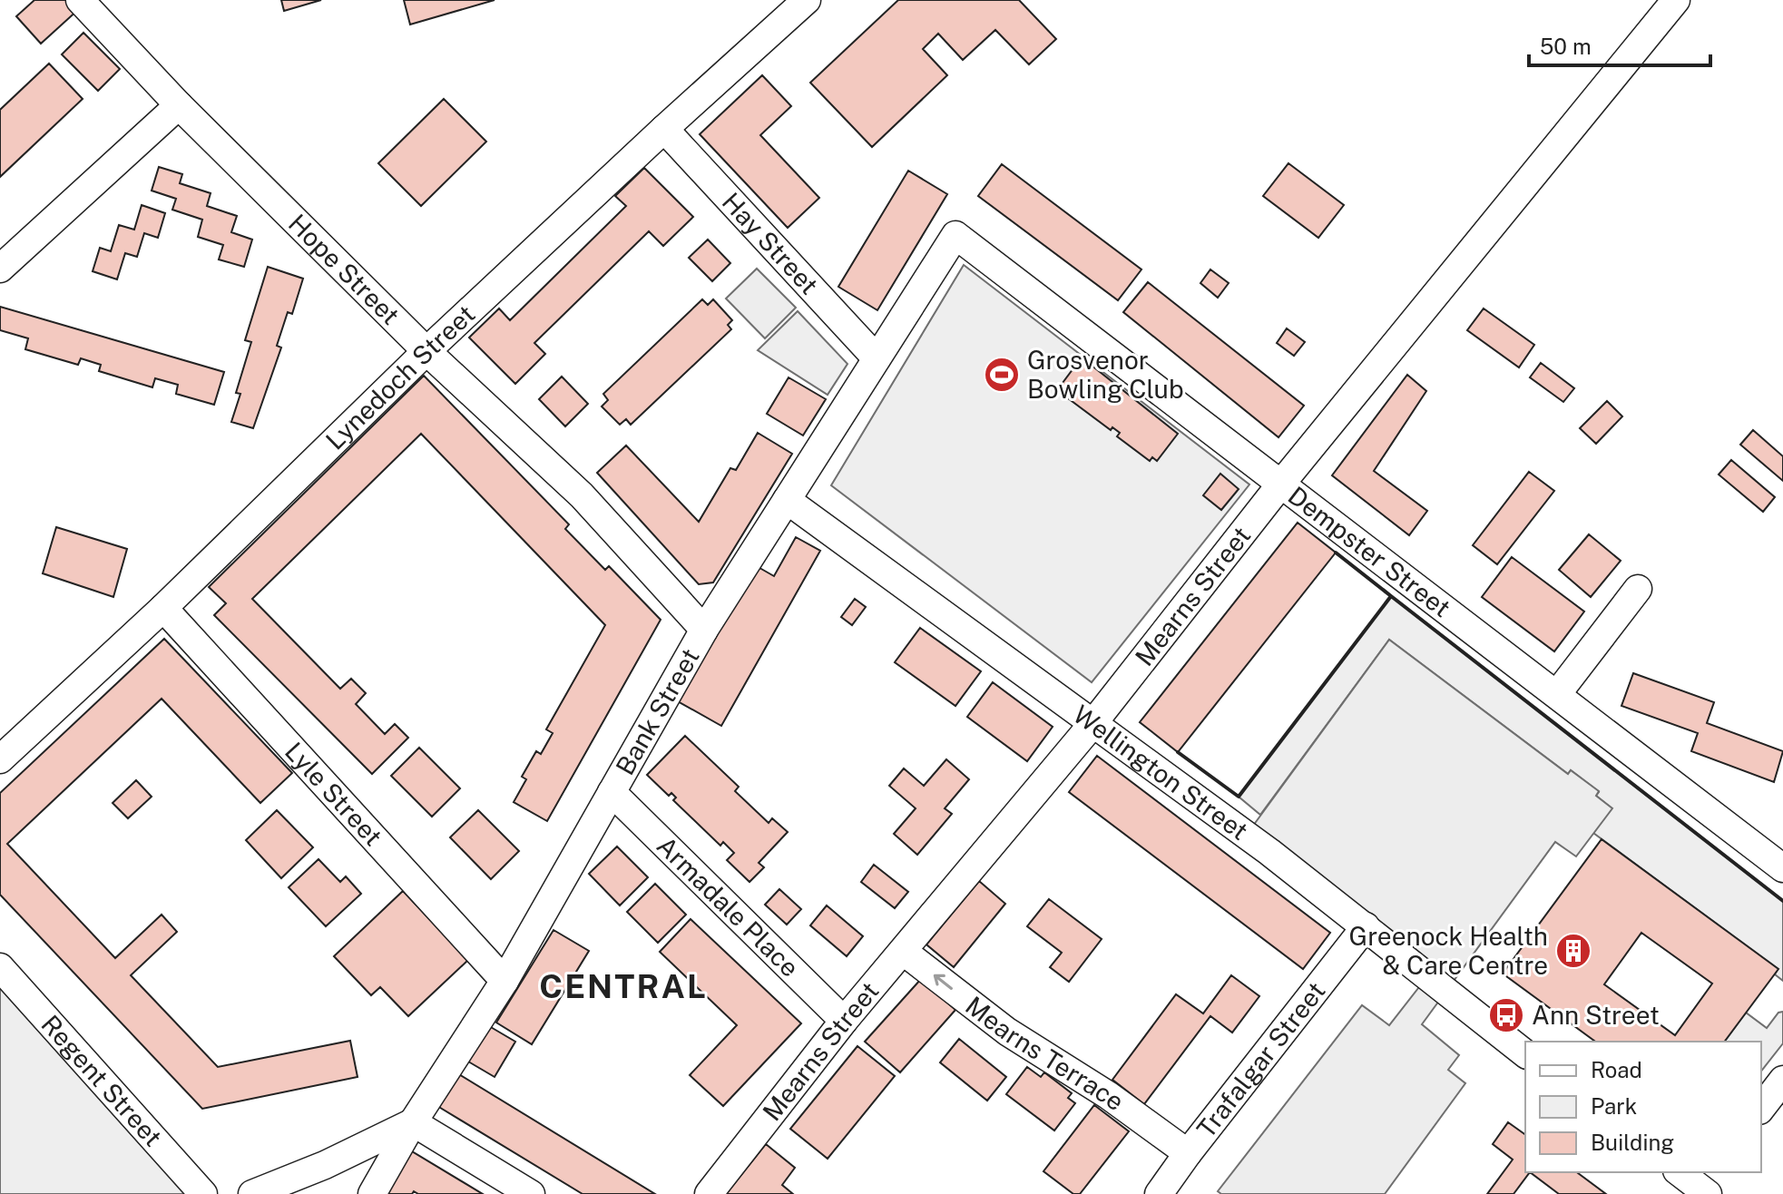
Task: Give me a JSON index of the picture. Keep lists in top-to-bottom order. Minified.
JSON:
{"streets":{"street":["Hay Street","Hope Street","Lynedoch Street","Dempster Street","Mearns Street","Bank Street","Wellington Street","Lyle Street","Armadale Place","Mearns Terrace","Trafalgar Street","Regent Street"]},"crossings":[["Hay Street","Lynedoch Street"],["Hay Street","Bank Street"],["Hope Street","Lynedoch Street"],["Hope Street","Bank Street"],["Lynedoch Street","Lyle Street"],["Dempster Street","Mearns Street"],["Dempster Street","Bank Street"],["Mearns Street","Wellington Street"],["Mearns Street","Armadale Place"],["Mearns Street","Mearns Terrace"],["Bank Street","Wellington Street"],["Bank Street","Lyle Street"],["Bank Street","Armadale Place"],["Wellington Street","Trafalgar Street"],["Mearns Terrace","Trafalgar Street"]],"one_way":["Mearns Terrace"],"districts":["CENTRAL"],"places":{"sports":["Grosvenor Bowling Club"],"building":["Greenock Health & Care Centre"],"bus stop":["Ann Street"]},"legend":["Road","Park","Building"],"scale_bar":"50 m"}
